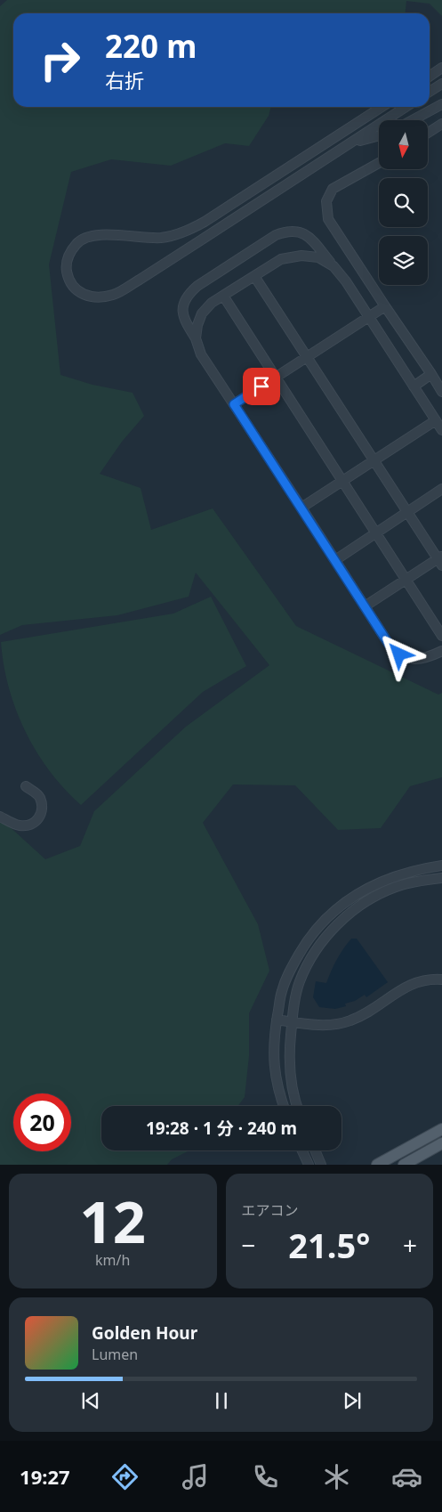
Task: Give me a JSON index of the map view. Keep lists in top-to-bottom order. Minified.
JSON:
{"north":"bottom","page":{"turn":["220 m","右折"],"limit":"20","trip":"19:28 · 1 分 · 240 m","tile":[["12","km/h"],"エアコン"],"heat":["−","21.5°","+"],"song":["Golden Hour","Lumen"],"tabs":"19:27"}}
